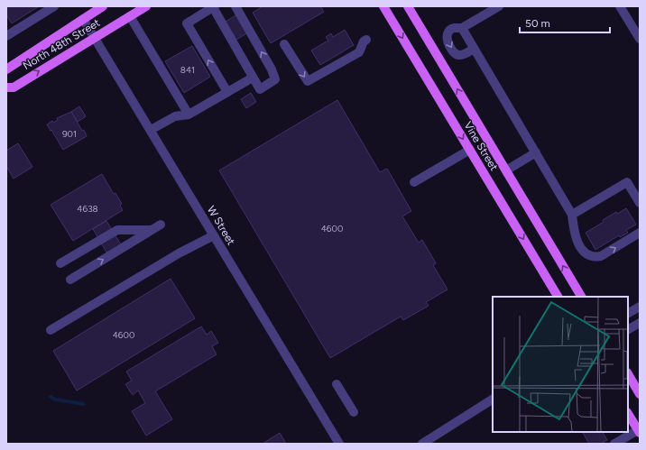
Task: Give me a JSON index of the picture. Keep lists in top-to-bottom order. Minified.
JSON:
{"streets":{"main road":["North 48th Street","Vine Street"],"street":["W Street"]},"crossings":[["North 48th Street","W Street"]],"house_numbers":["841","901","4638","4600","4600"],"scale_bar":"50 m"}
